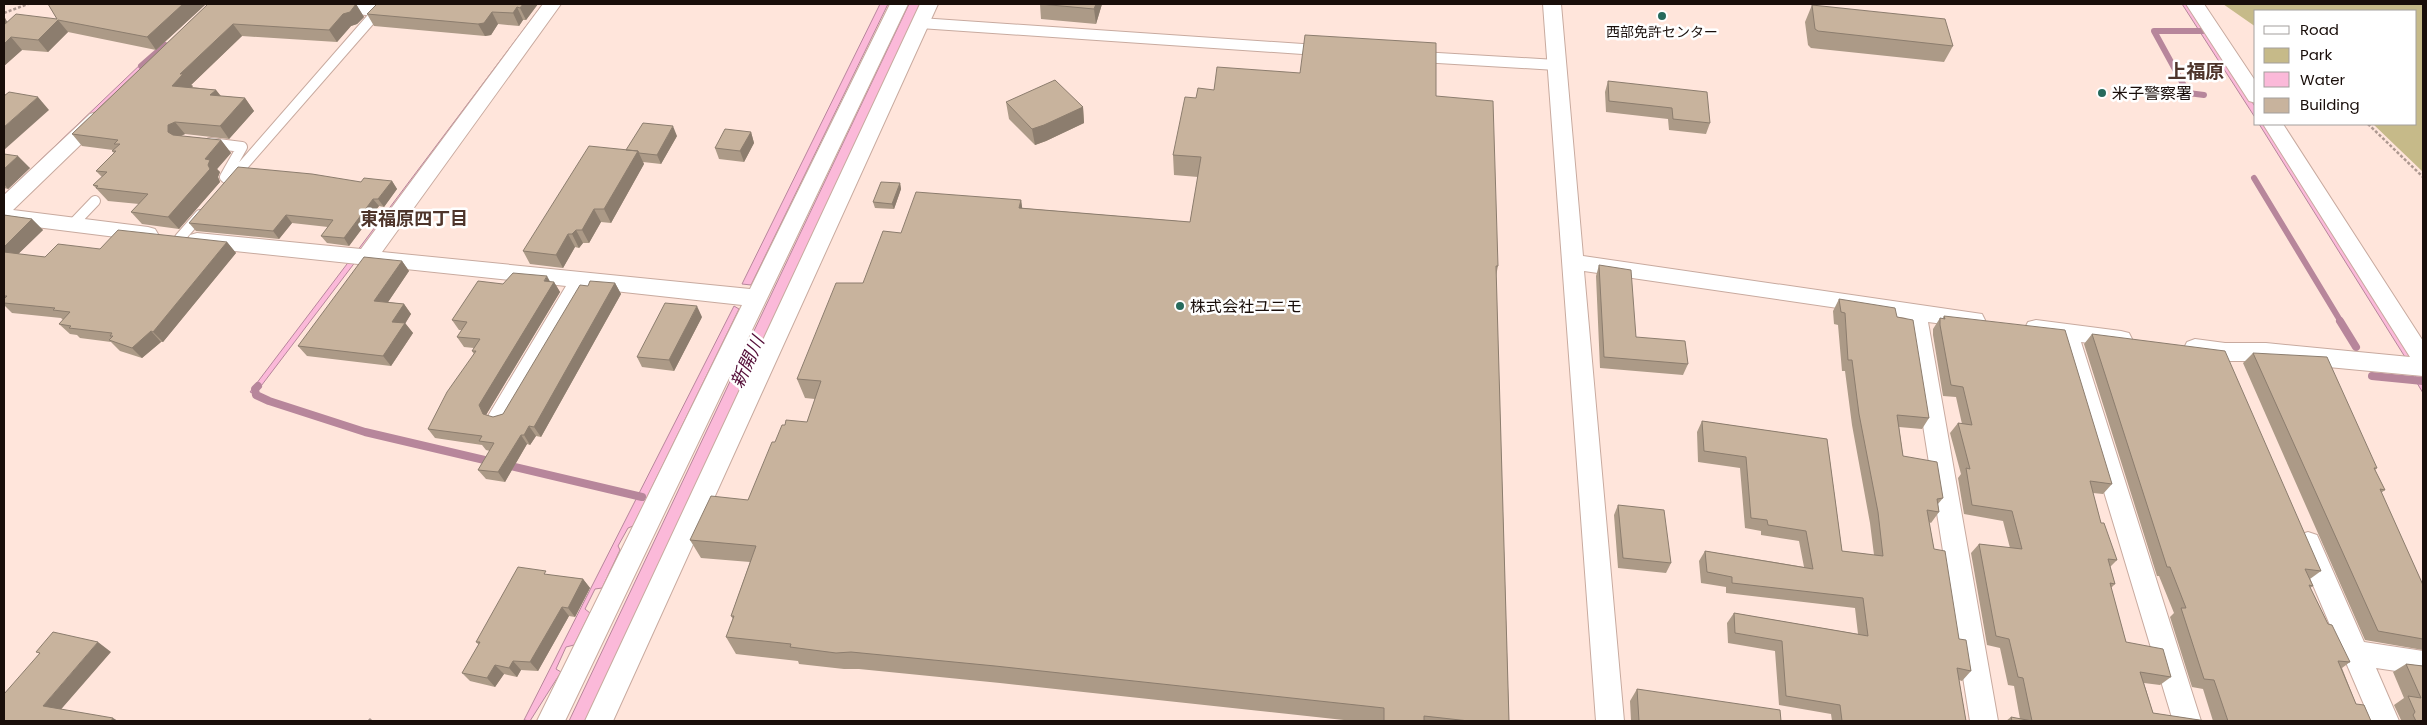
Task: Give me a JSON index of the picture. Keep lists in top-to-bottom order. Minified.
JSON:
{"districts":["上福原","東福原四丁目"],"water":["新開川"],"places":["西部免許センター","米子警察署","株式会社ユニモ"],"legend":["Road","Park","Water","Building"]}
